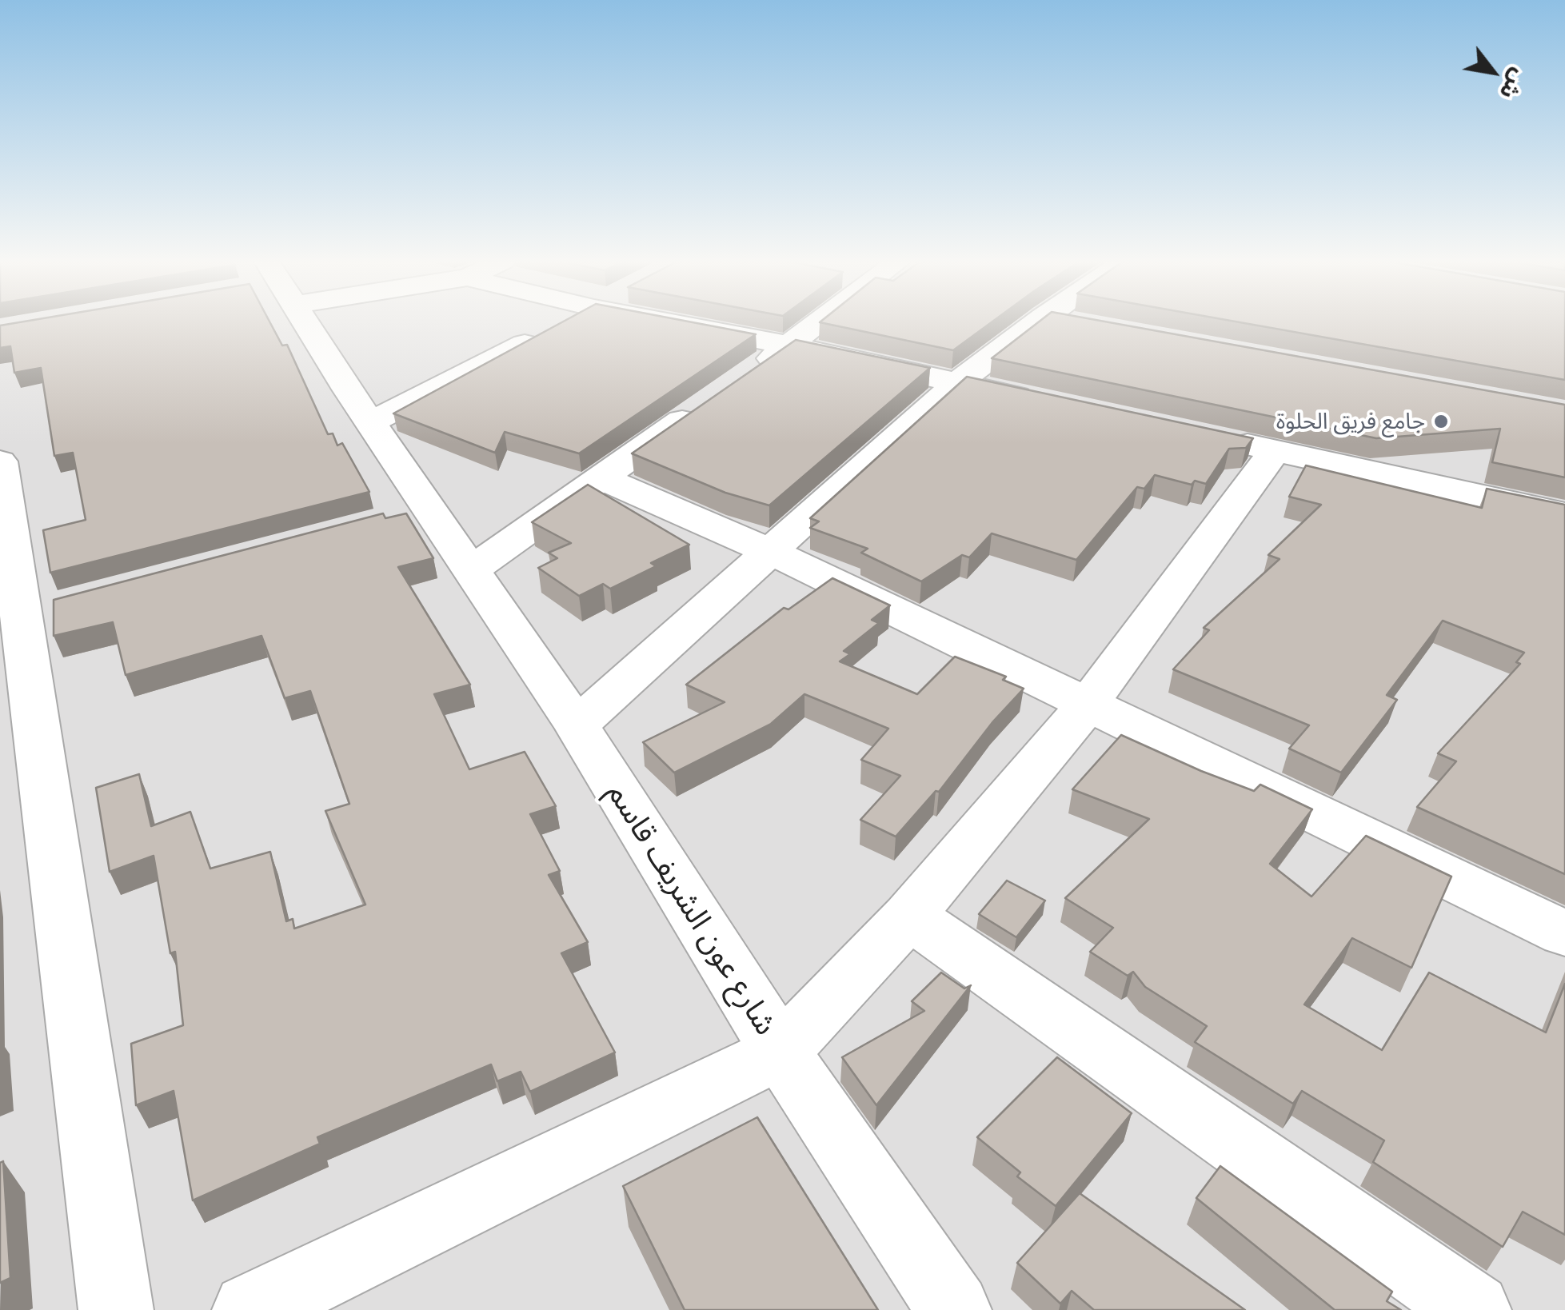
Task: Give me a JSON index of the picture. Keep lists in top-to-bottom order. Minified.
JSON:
{"streets":{"street":["شارع عون الشريف قاسم"]},"places":["جامع فريق الحلوة"],"north":"bottom right"}
